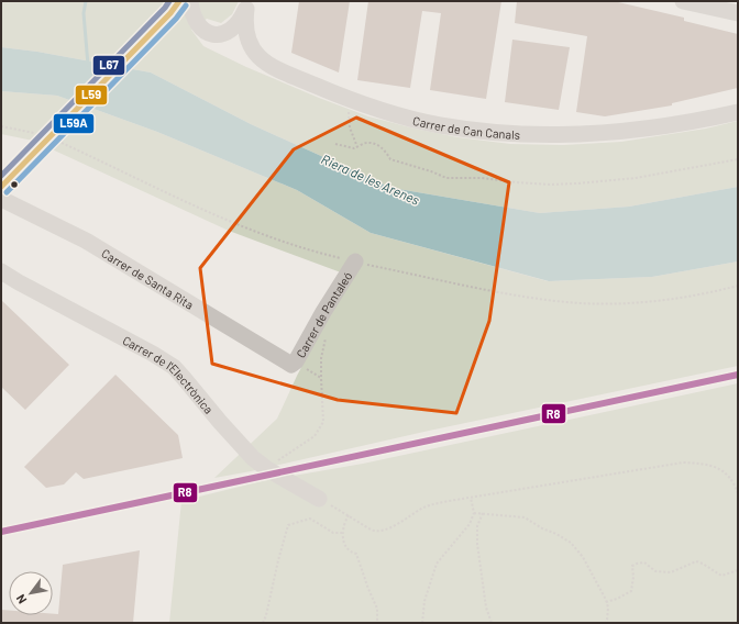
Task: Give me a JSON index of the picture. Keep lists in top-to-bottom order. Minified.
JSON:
{"streets":{"street":["Carrer de Can Canals","Carrer de Santa Rita","Carrer de Pantaleó","Carrer de l'Electrònica"]},"crossings":[["Carrer de Santa Rita","Carrer de Pantaleó"]],"water":["Riera de les Arenes"],"lines":["transit line L59","transit line L67","transit line L59A","transit line R8"],"north":"bottom left"}
